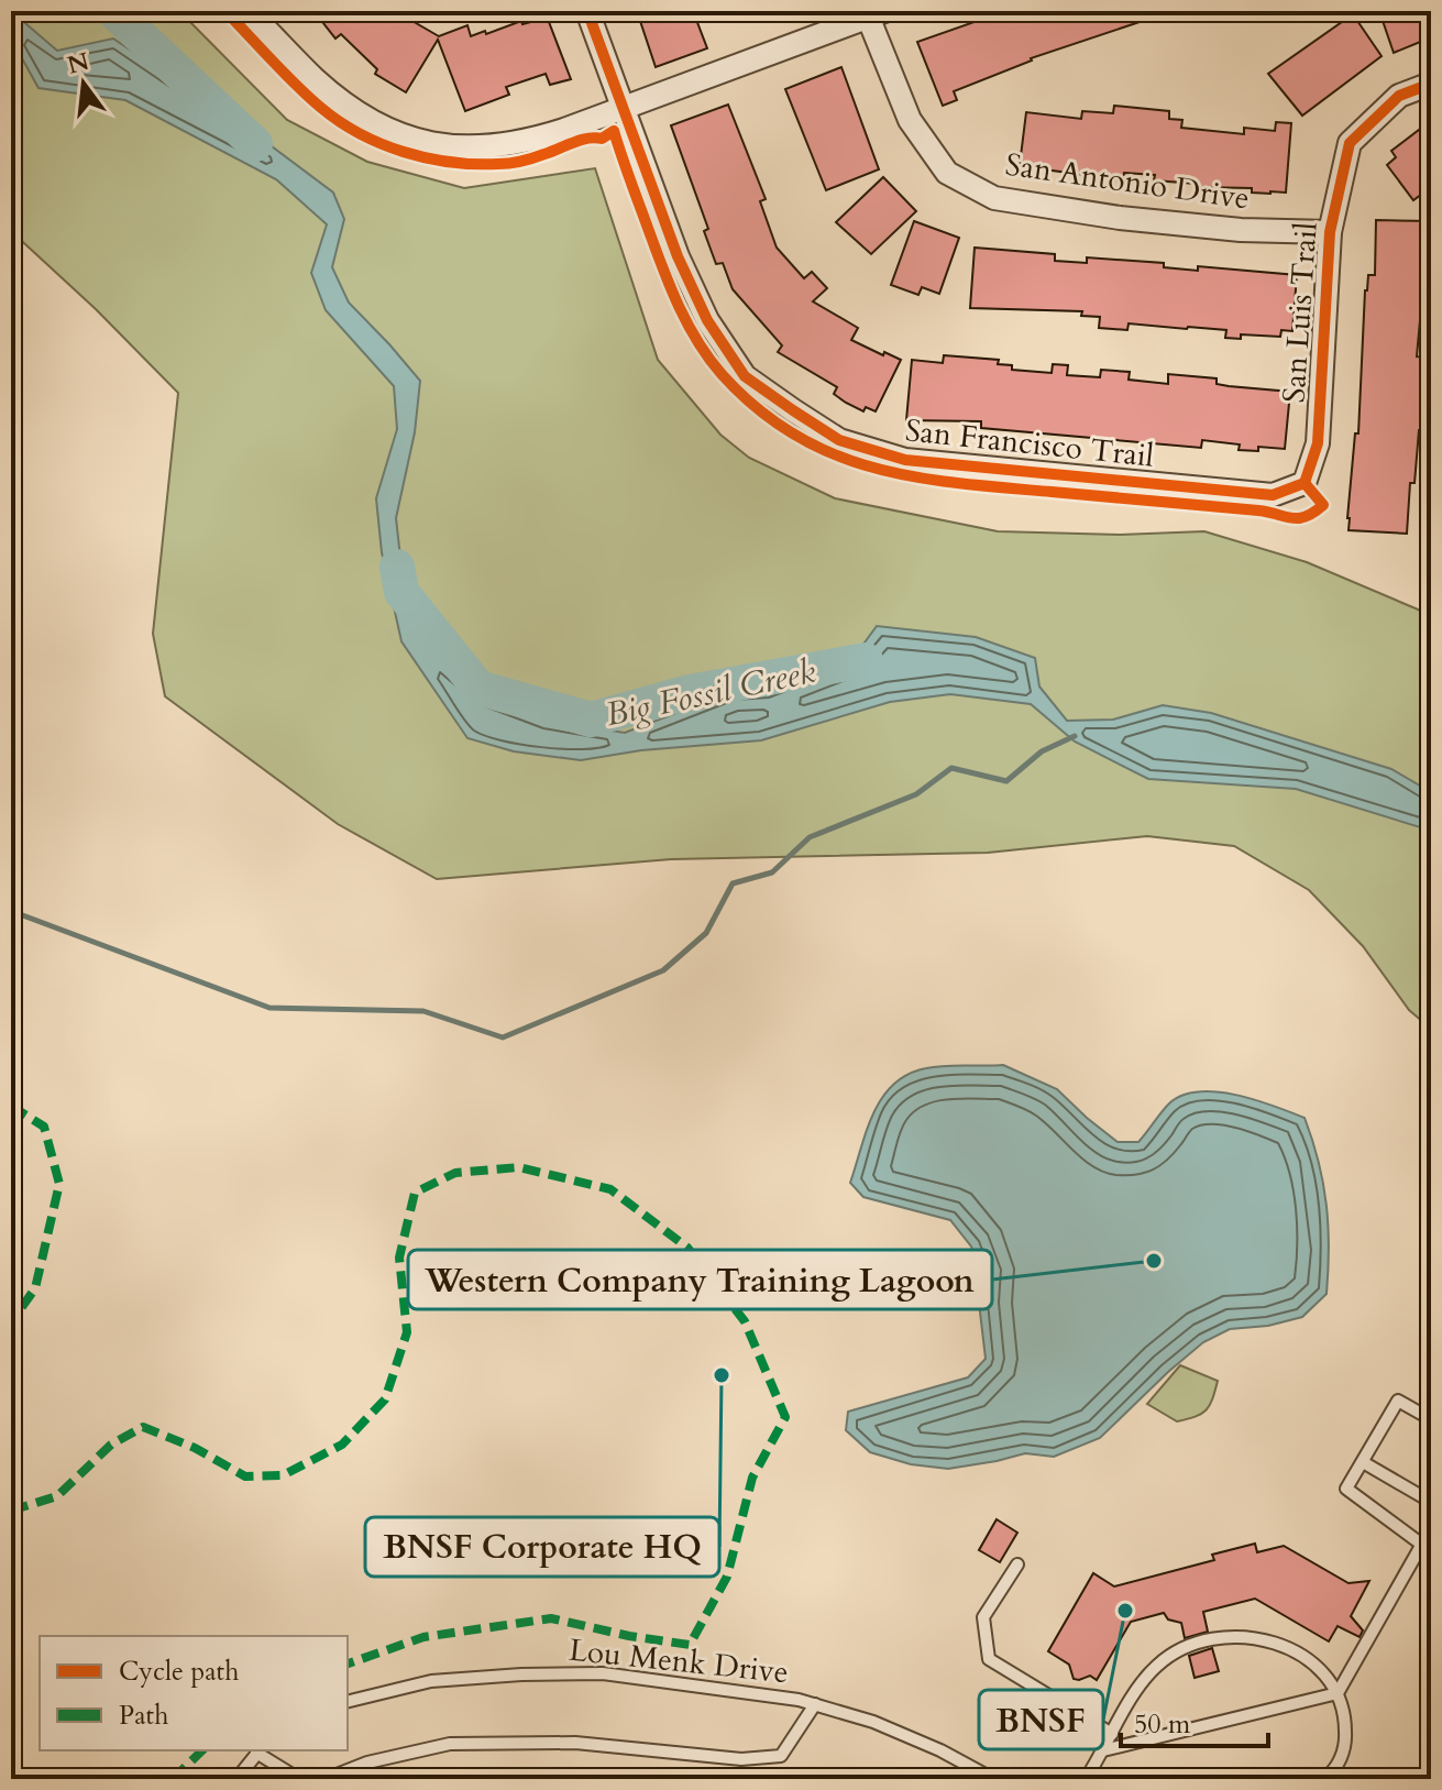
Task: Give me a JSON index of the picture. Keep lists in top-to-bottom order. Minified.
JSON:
{"streets":{"street":["San Antonio Drive","San Luis Trail","San Francisco Trail"],"lane":["Lou Menk Drive"]},"crossings":[["San Antonio Drive","San Luis Trail"],["San Luis Trail","San Francisco Trail"]],"water":["Big Fossil Creek"],"places":["Western Company Training Lagoon","BNSF Corporate HQ","BNSF"],"legend":["Cycle path","Path"],"scale_bar":"50 m","north":"top"}
